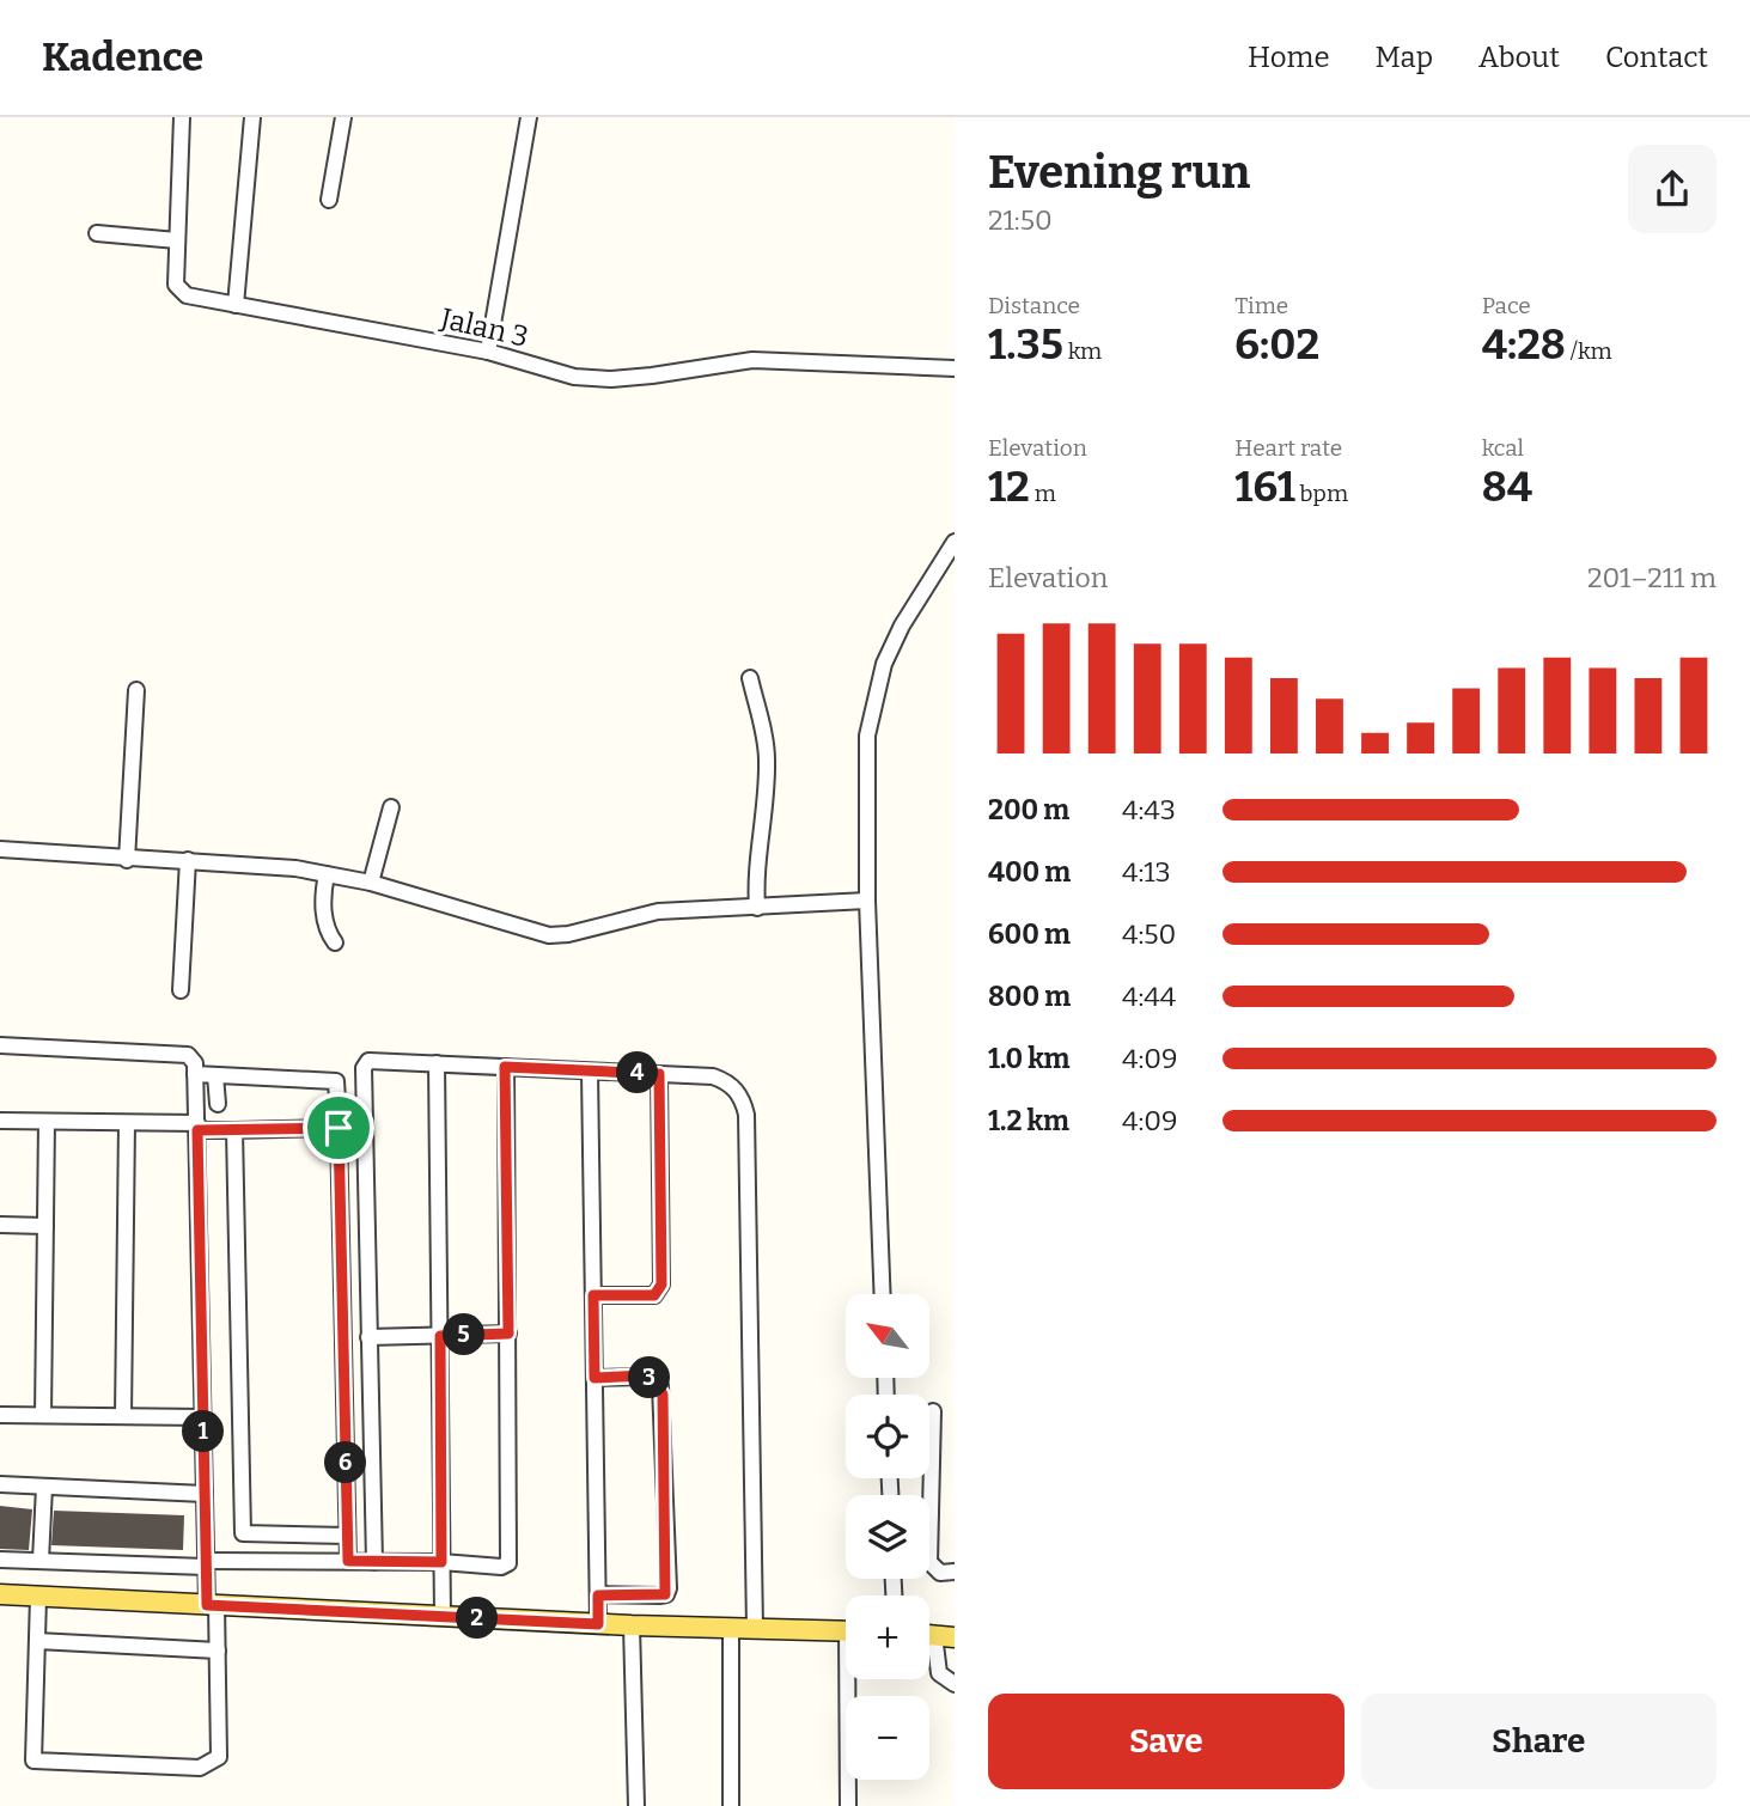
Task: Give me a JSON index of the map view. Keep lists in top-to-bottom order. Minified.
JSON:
{"streets":{"street":["Jalan 3"]},"north":"top left","page":{"header":"Kadence","nav":["Home","Map","About","Contact"],"heading":["Evening run","21:50"],"stats":[["Distance","1.35 km"],["Time","6:02"],["Pace","4:28 /km"],["Elevation","12 m"],["Heart rate","161 bpm"],["kcal","84"]],"chart":["Elevation","201–211 m"],"list":[{"name":"200 m","note":"4:43"},{"name":"400 m","note":"4:13"},{"name":"600 m","note":"4:50"},{"name":"800 m","note":"4:44"},{"name":"1.0 km","note":"4:09"},{"name":"1.2 km","note":"4:09"}],"pins":["4","5","3","1","6","2"],"map_buttons":["+","−"],"buttons":["Save","Share"]}}
